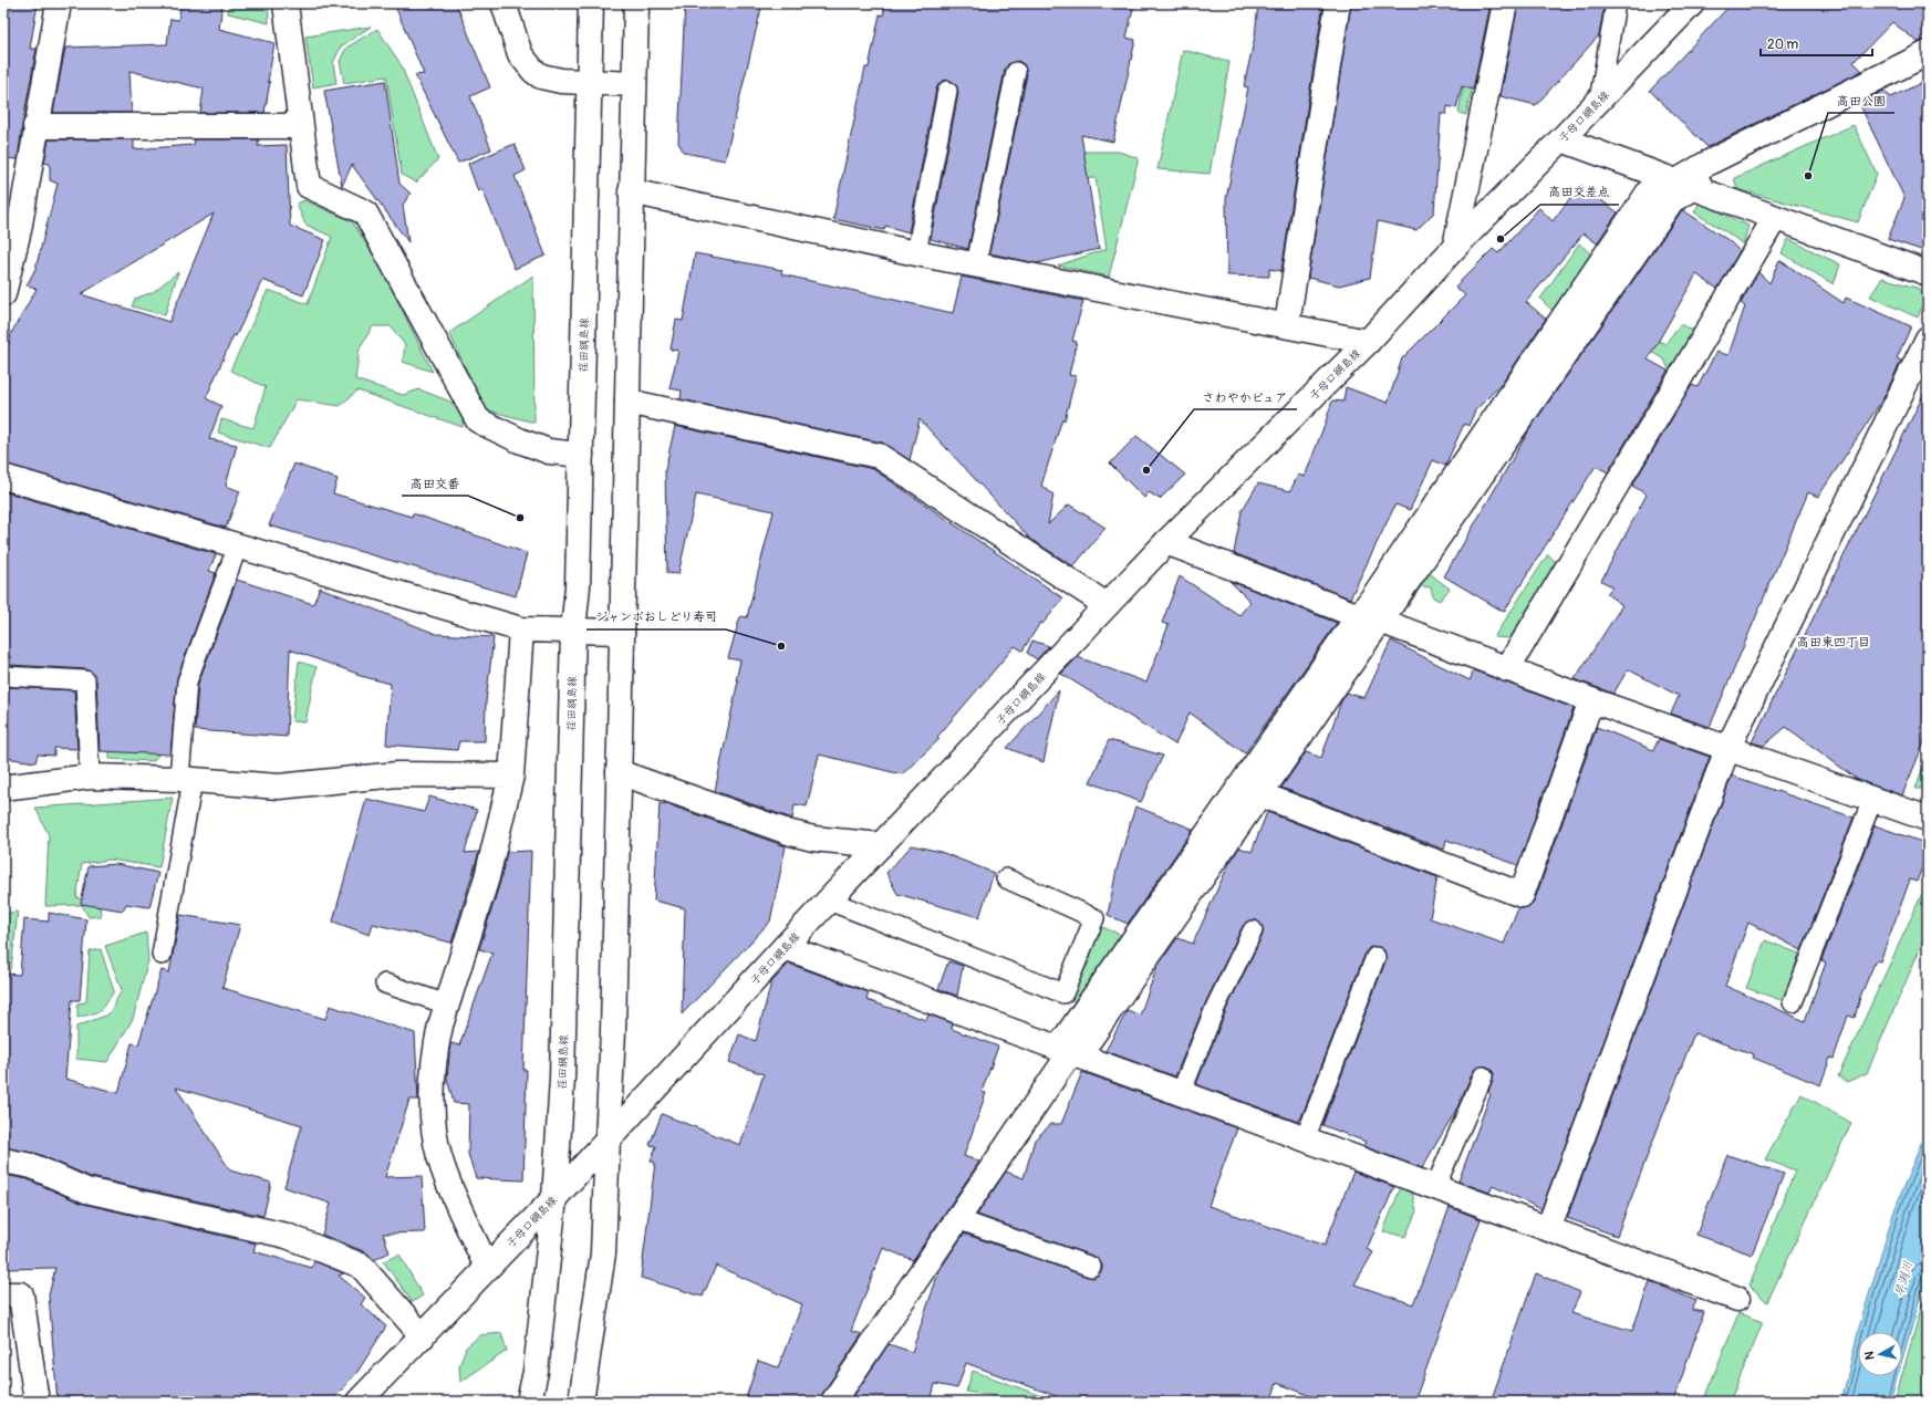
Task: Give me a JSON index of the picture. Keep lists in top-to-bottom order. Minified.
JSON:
{"streets":{"street":["子母口綱島線","荏田綱島線"]},"crossings":[["子母口綱島線","荏田綱島線"]],"districts":["高田東四丁目"],"water":["早渕川"],"places":["高田公園","高田交差点","さわやかピュア","高田交番","ジャンボおしどり寿司"],"scale_bar":"20 m","north":"left"}
